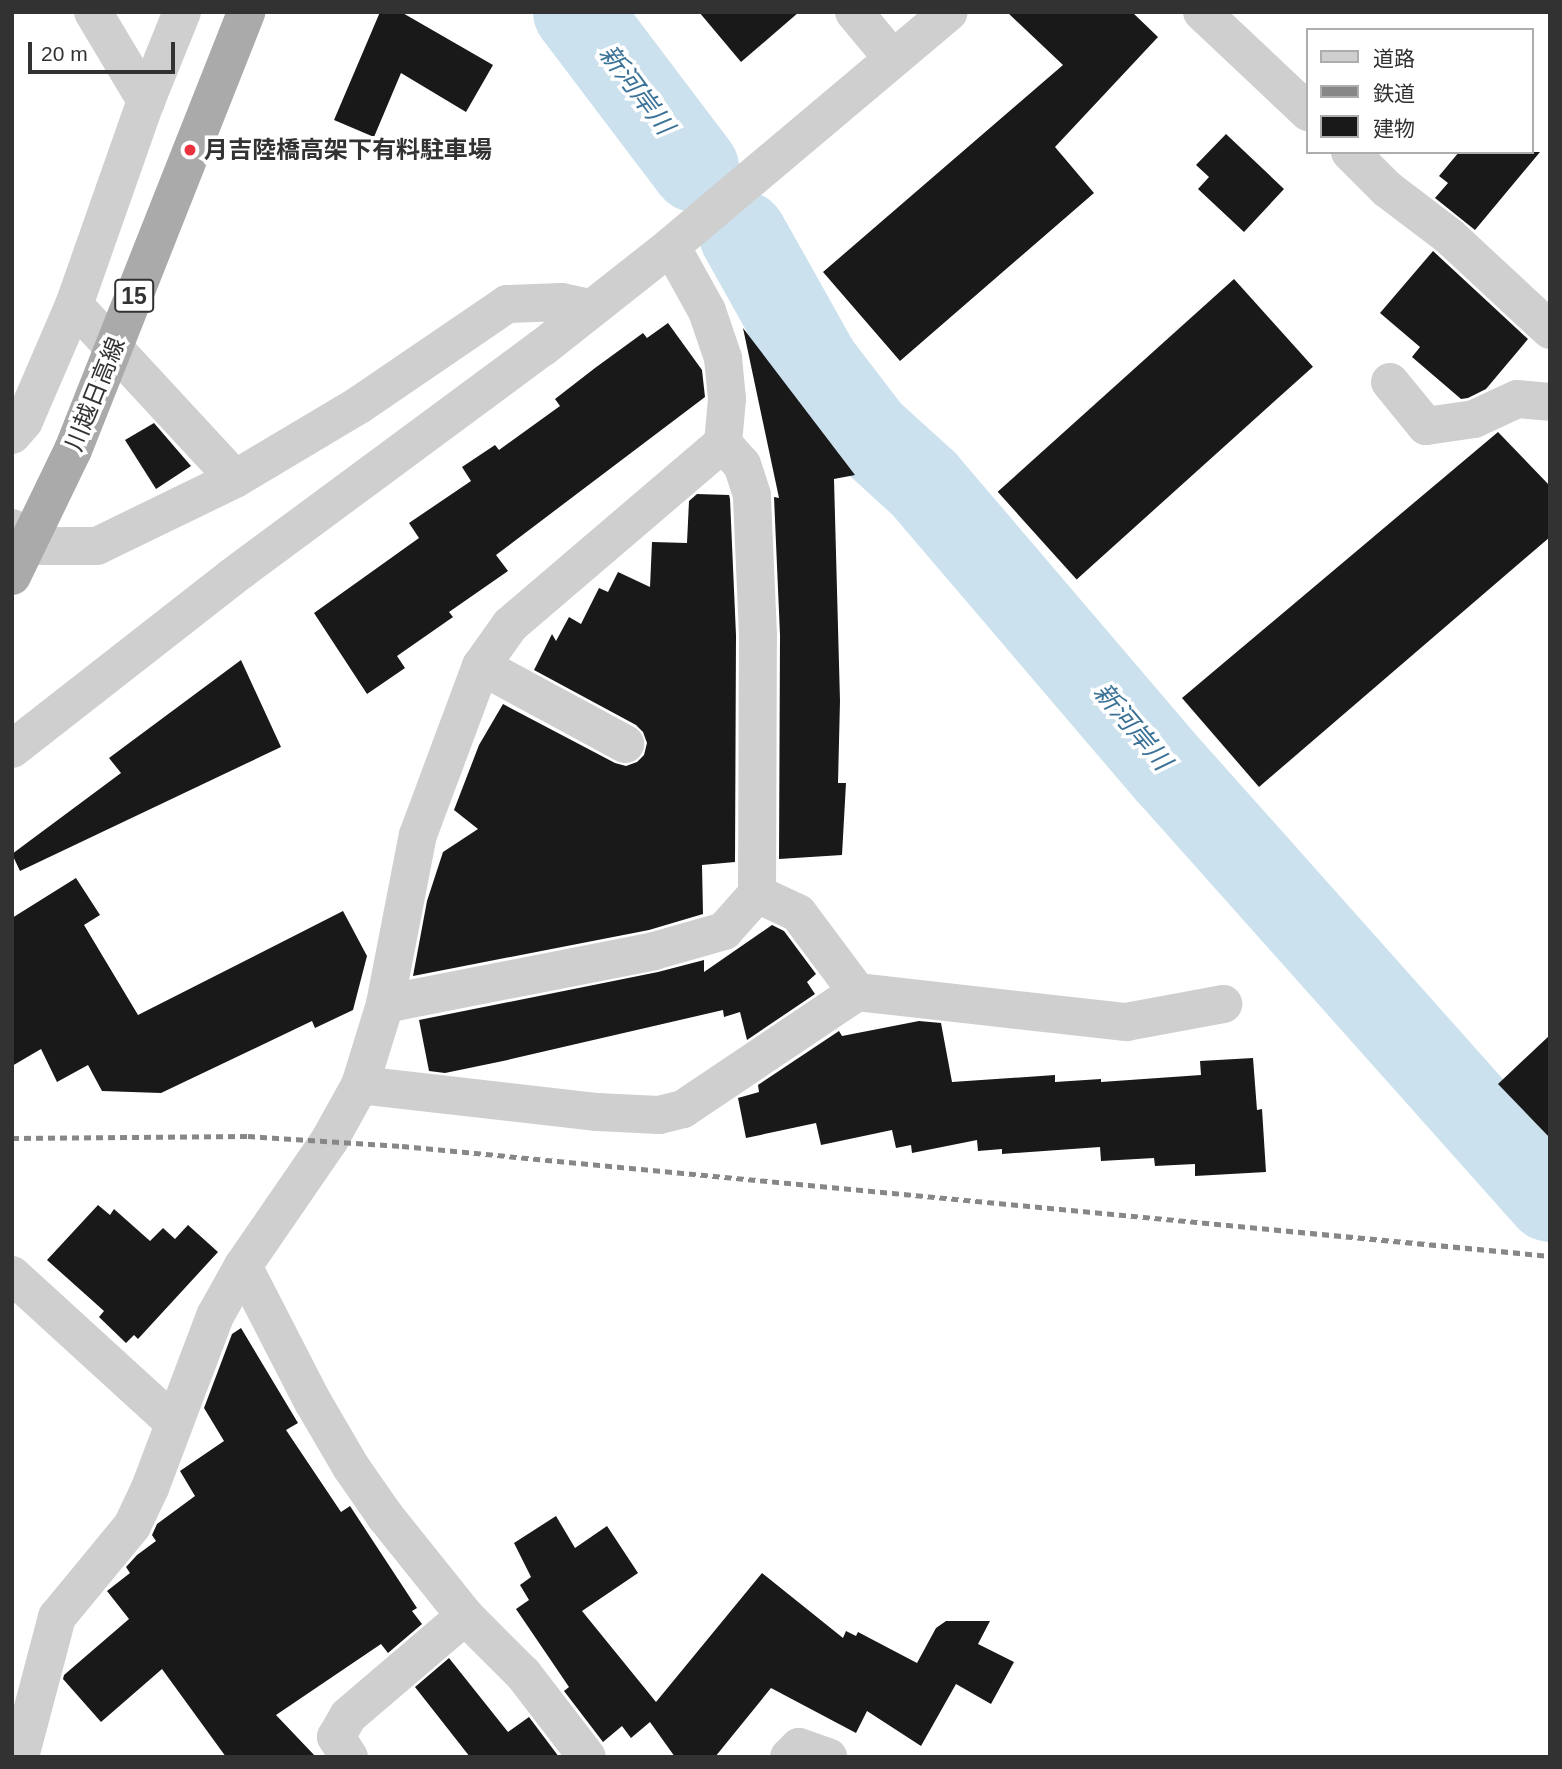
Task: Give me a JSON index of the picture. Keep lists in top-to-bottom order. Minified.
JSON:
{"streets":{"main road":["15","川越日高線"]},"water":["新河岸川"],"places":["月吉陸橋高架下有料駐車場"],"legend":["道路","鉄道","建物"],"scale_bar":"20 m"}
